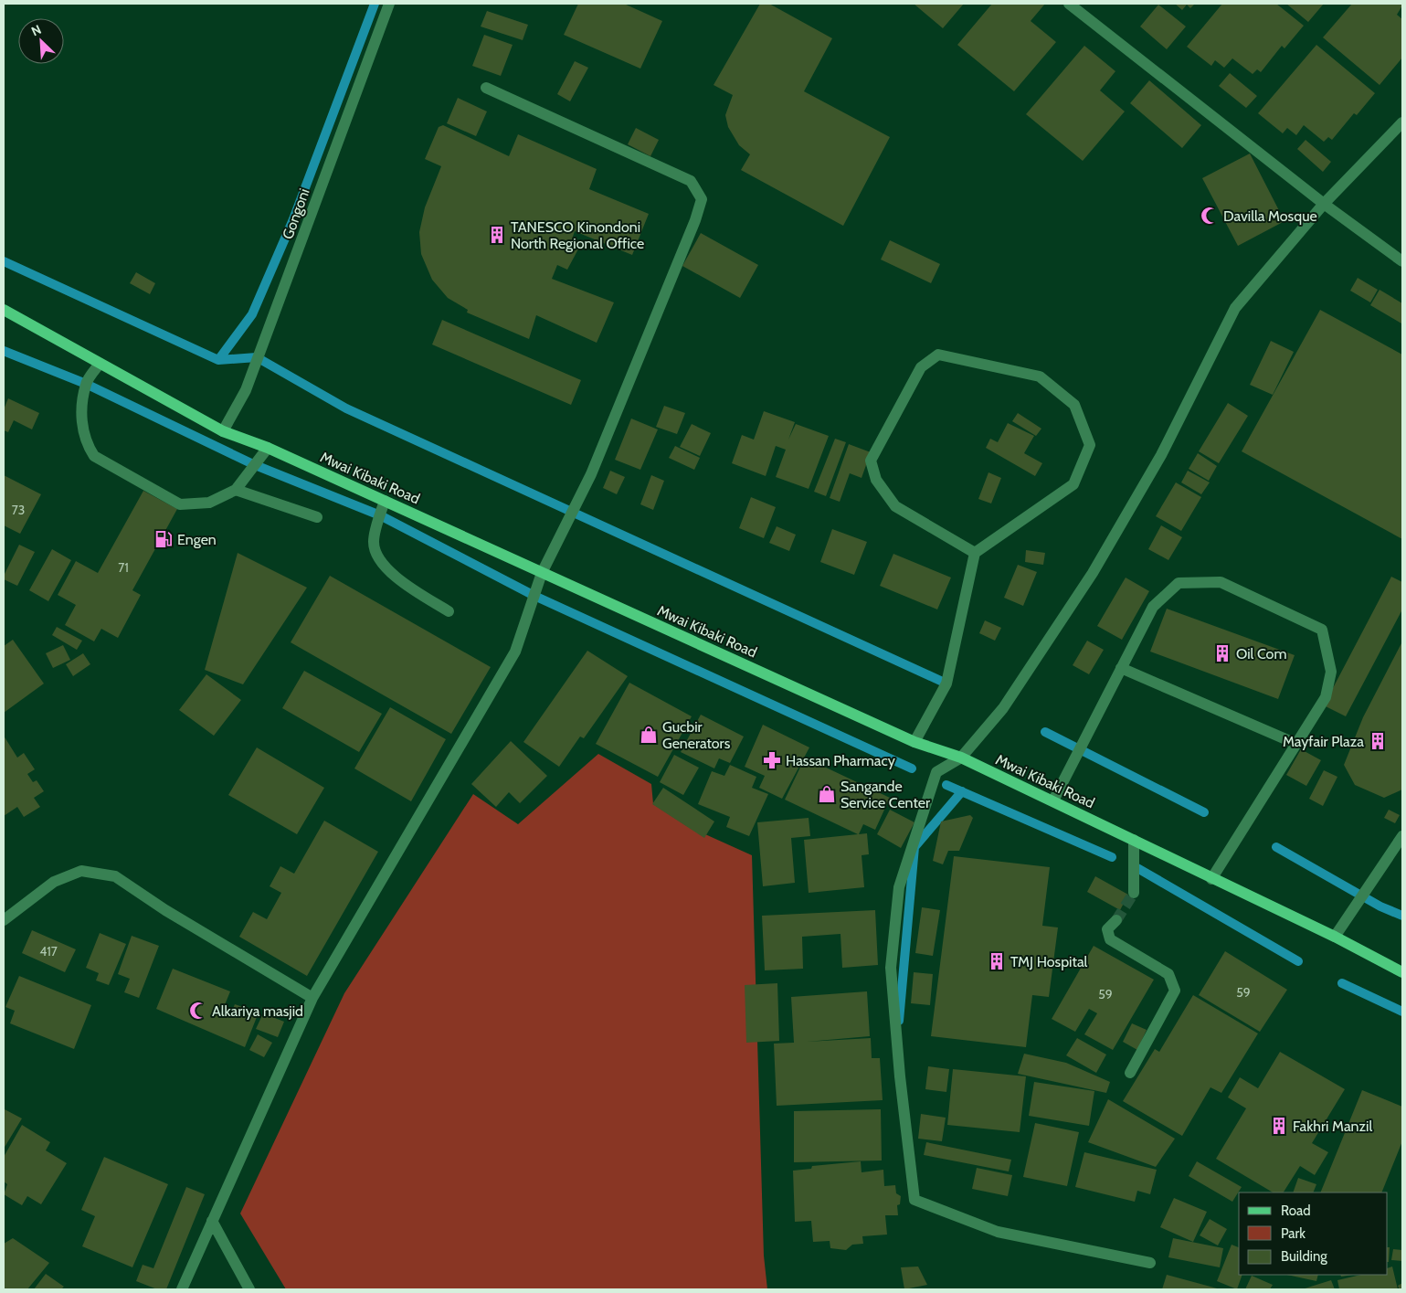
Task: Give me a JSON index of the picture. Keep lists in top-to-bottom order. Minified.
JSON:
{"streets":{"main road":["Mwai Kibaki Road"],"street":["Gongoni"]},"crossings":[["Gongoni","Mwai Kibaki Road"]],"places":{"mosque":["Davilla Mosque","Alkariya masjid"],"building":["TANESCO Kinondoni North Regional Office","Oil Com","Mayfair Plaza","TMJ Hospital","Fakhri Manzil"],"fuel station":["Engen"],"shop":["Gucbir Generators","Sangande Service Center"],"pharmacy":["Hassan Pharmacy"]},"house_numbers":["73","71","417","59","59"],"legend":["Road","Park","Building"],"north":"top left"}
